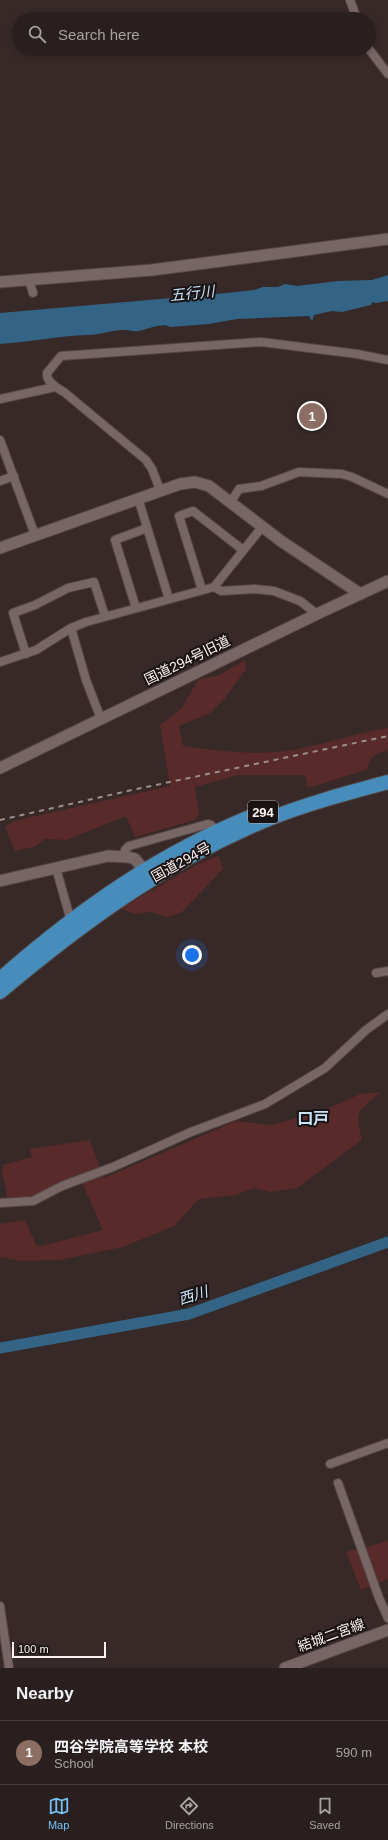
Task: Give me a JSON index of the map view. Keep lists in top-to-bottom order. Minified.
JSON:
{"streets":{"highway":["294","国道294号"],"street":["国道294号旧道","結城二宮線"]},"districts":["口戸"],"water":["五行川","西川"],"scale_bar":"100 m","page":{"search":"Search here","pins":"1","scale":"100 m","heading":"Nearby","list":[{"mark":"1","name":"四谷学院高等学校 本校","note":"School","value":"590 m"}],"nav":["Map","Directions","Saved"]}}
